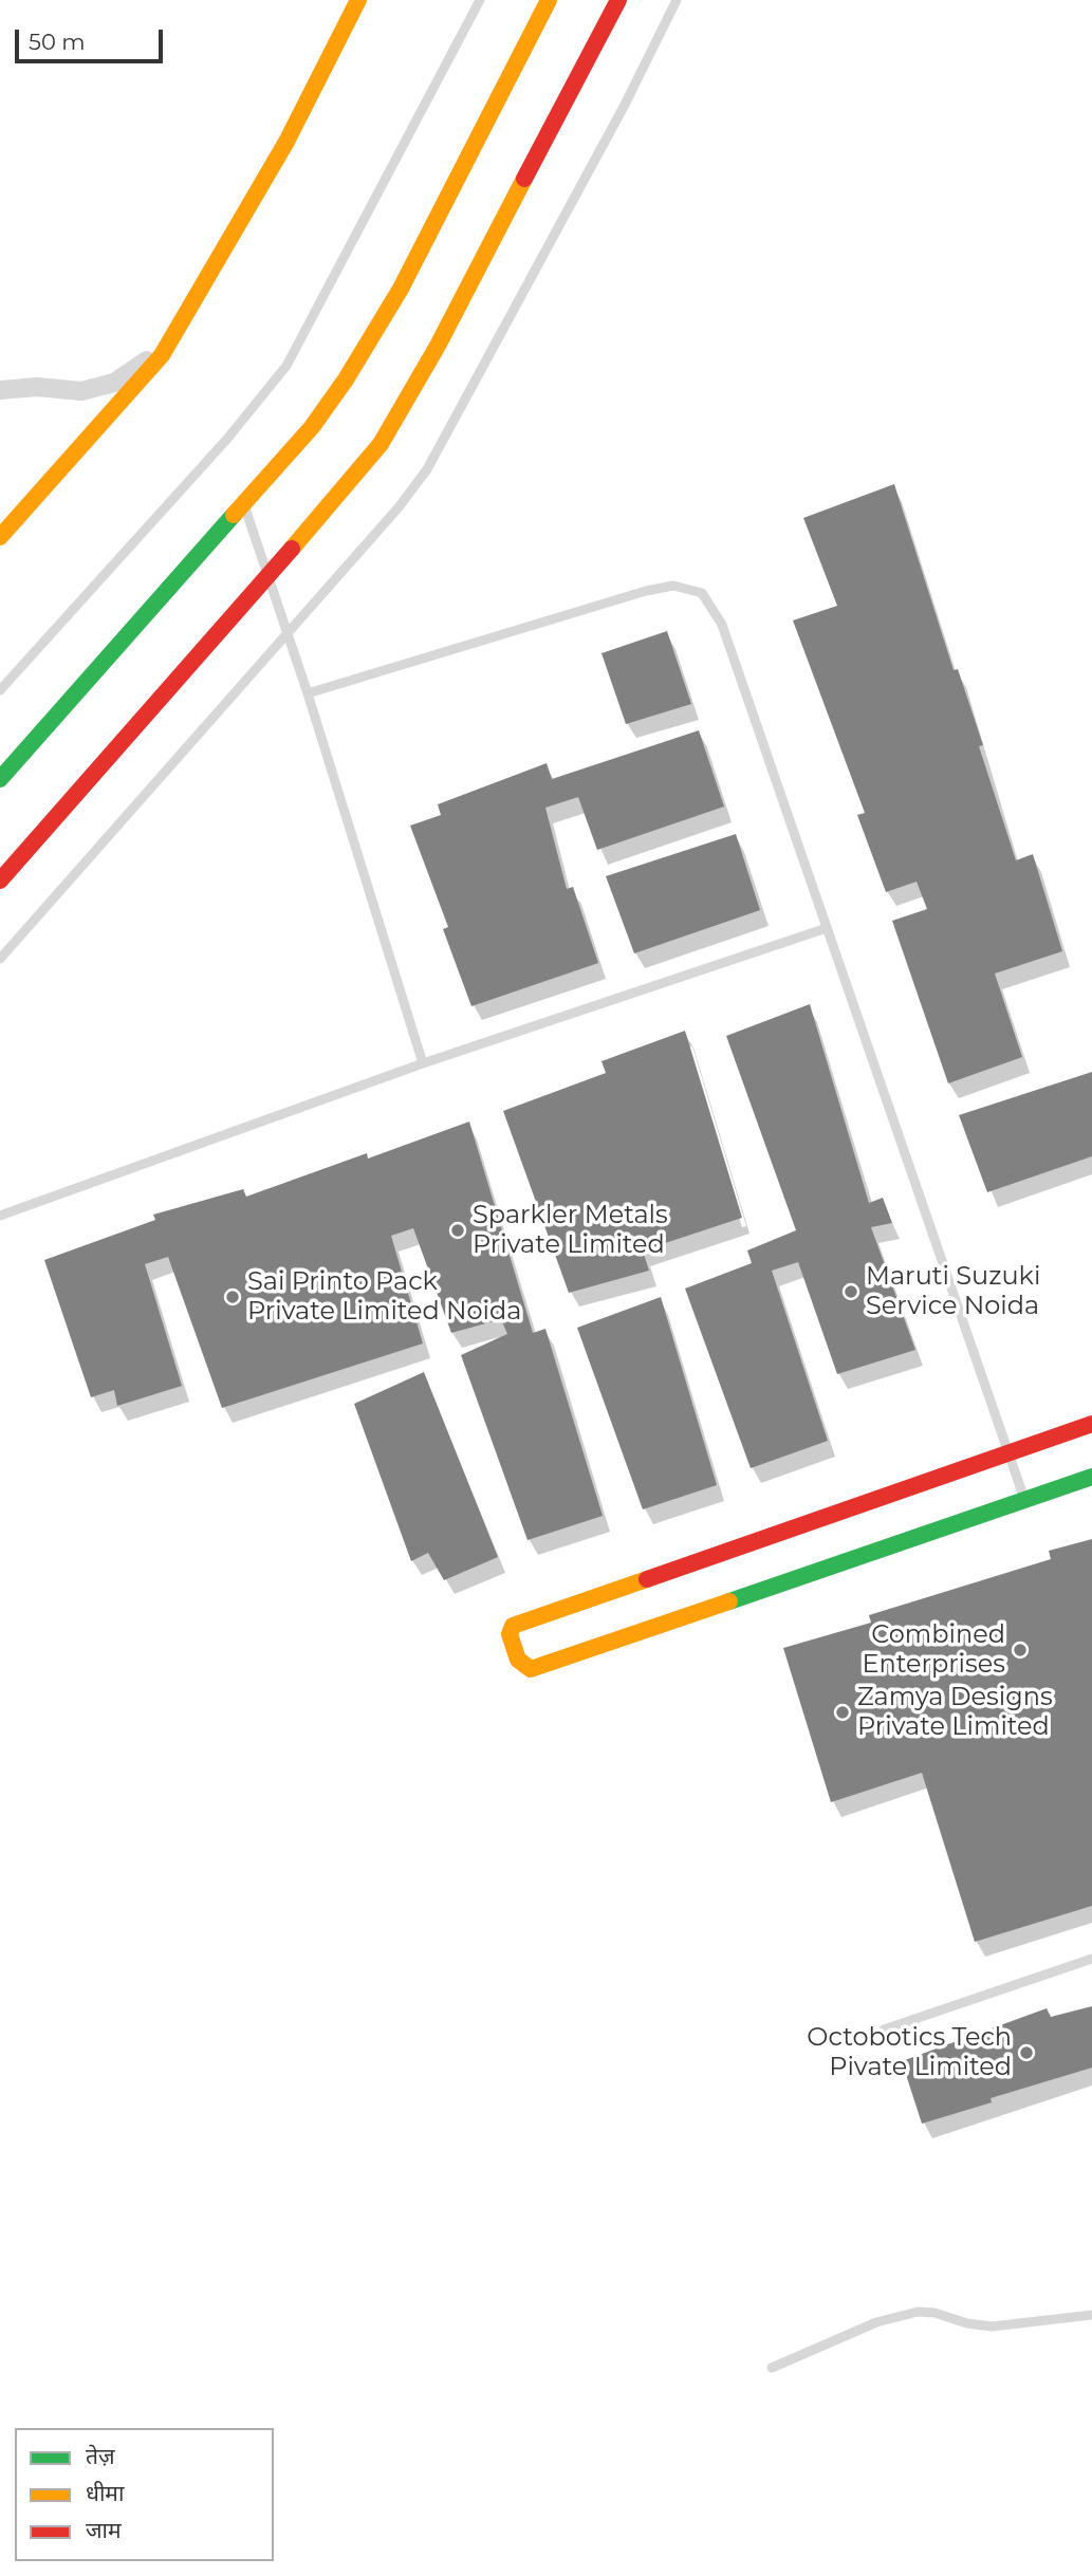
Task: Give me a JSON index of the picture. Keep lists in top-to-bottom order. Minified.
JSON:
{"places":["Sparkler Metals Private Limited","Maruti Suzuki Service Noida","Sai Printo Pack Private Limited Noida","Combined Enterprises","Zamya Designs Private Limited","Octobotics Tech Pivate Limited"],"legend":["तेज़","धीमा","जाम"],"scale_bar":"50 m"}
